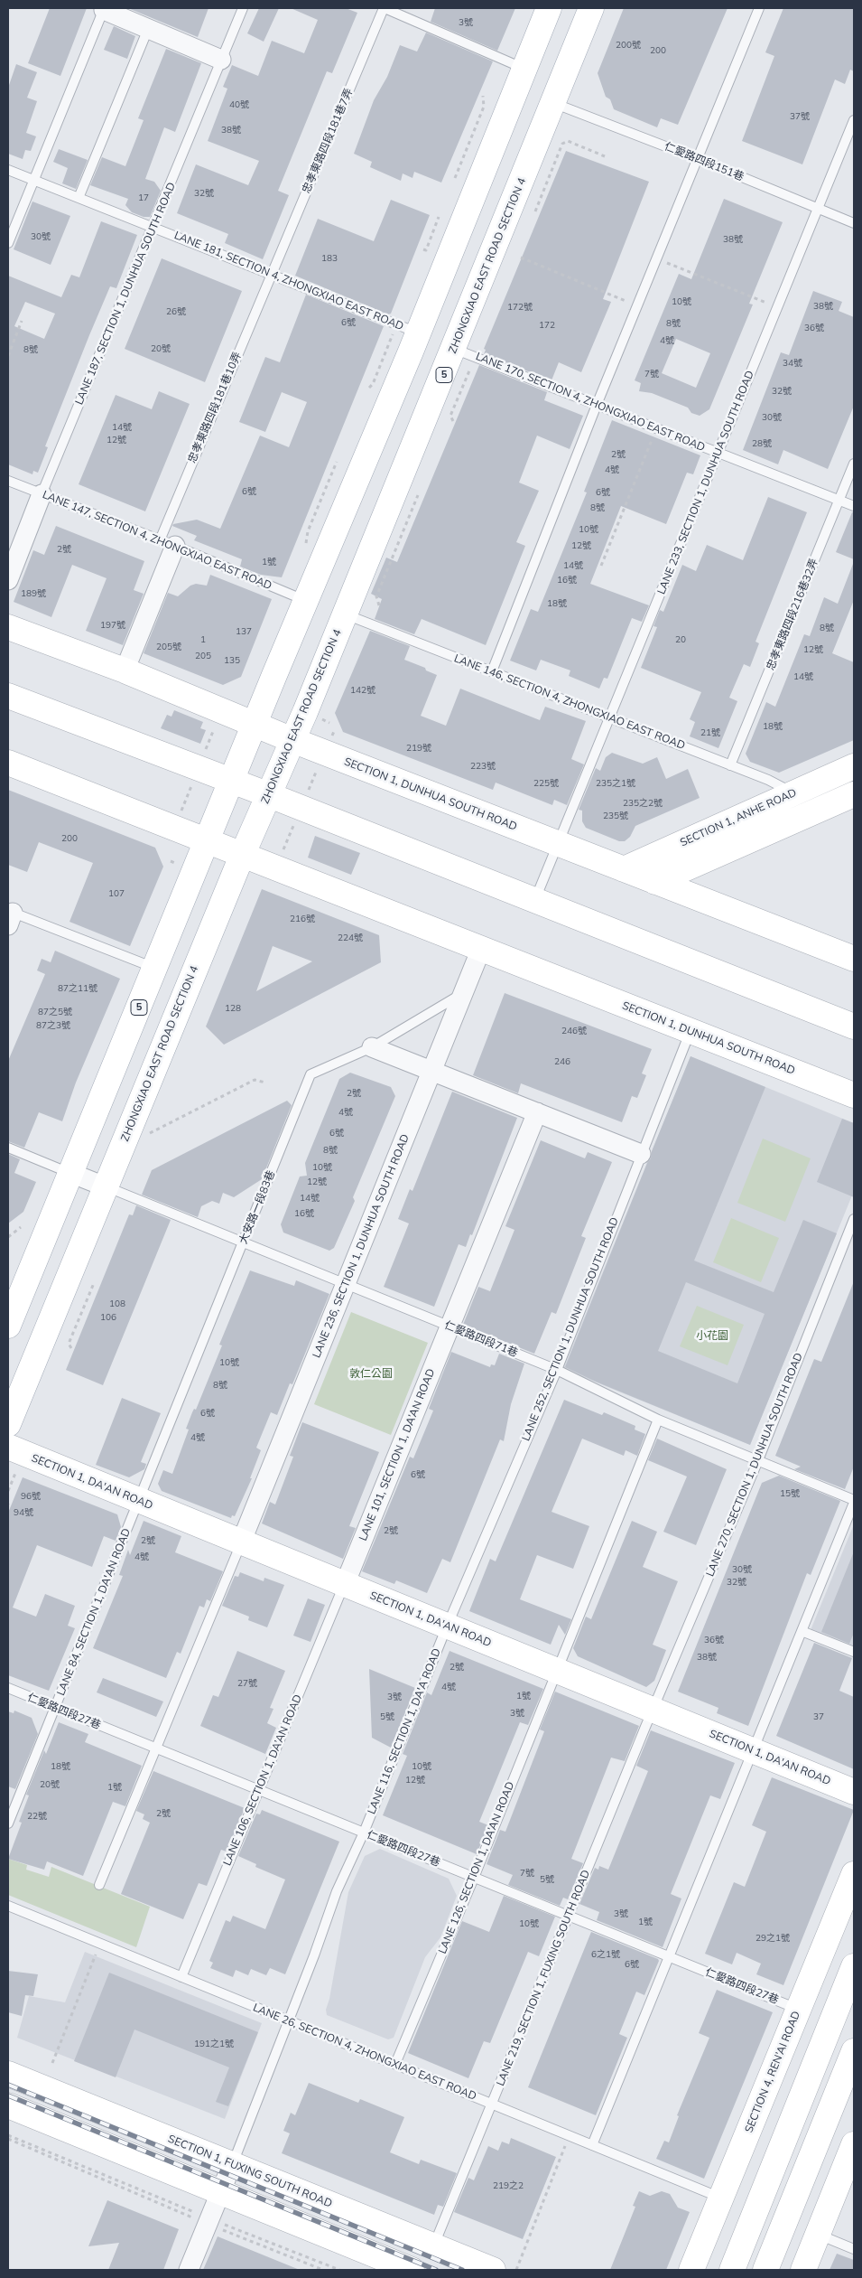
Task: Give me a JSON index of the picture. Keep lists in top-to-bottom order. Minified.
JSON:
{"streets":{"main road":["ZHONGXIAO EAST ROAD SECTION 4","5","SECTION 1, DUNHUA SOUTH ROAD","SECTION 1, ANHE ROAD","SECTION 1, DA'AN ROAD","SECTION 4, REN’AI ROAD","SECTION 1, FUXING SOUTH ROAD"],"street":["LANE 187, SECTION 1, DUNHUA SOUTH ROAD","LANE 236, SECTION 1, DUNHUA SOUTH ROAD","LANE 101, SECTION 1, DA’AN ROAD"],"lane":["忠孝東路四段181巷7弄","仁愛路四段151巷","LANE 181, SECTION 4, ZHONGXIAO EAST ROAD","LANE 170, SECTION 4, ZHONGXIAO EAST ROAD","忠孝東路四段181巷10弄","LANE 233, SECTION 1, DUNHUA SOUTH ROAD","LANE 147, SECTION 4, ZHONGXIAO EAST ROAD","忠孝東路四段216巷32弄","LANE 146, SECTION 4, ZHONGXIAO EAST ROAD","大安路一段83巷","LANE 252, SECTION 1, DUNHUA SOUTH ROAD","仁愛路四段71巷","LANE 270, SECTION 1, DUNHUA SOUTH ROAD","LANE 84, SECTION 1, DA'AN ROAD","仁愛路四段27巷","LANE 116, SECTION 1, DA'A ROAD","LANE 106, SECTION 1, DA’AN ROAD","LANE 126, SECTION 1, DA’AN ROAD","LANE 219, SECTION 1, FUXING SOUTH ROAD","LANE 26, SECTION 4, ZHONGXIAO EAST ROAD"]},"crossings":[["忠孝東路四段181巷7弄","LANE 181, SECTION 4, ZHONGXIAO EAST ROAD"],["忠孝東路四段181巷7弄","忠孝東路四段181巷10弄"],["仁愛路四段151巷","ZHONGXIAO EAST ROAD SECTION 4"],["仁愛路四段151巷","LANE 233, SECTION 1, DUNHUA SOUTH ROAD"],["ZHONGXIAO EAST ROAD SECTION 4","LANE 170, SECTION 4, ZHONGXIAO EAST ROAD"],["ZHONGXIAO EAST ROAD SECTION 4","LANE 146, SECTION 4, ZHONGXIAO EAST ROAD"],["ZHONGXIAO EAST ROAD SECTION 4","SECTION 1, DUNHUA SOUTH ROAD"],["ZHONGXIAO EAST ROAD SECTION 4","仁愛路四段71巷"],["LANE 181, SECTION 4, ZHONGXIAO EAST ROAD","LANE 187, SECTION 1, DUNHUA SOUTH ROAD"],["LANE 181, SECTION 4, ZHONGXIAO EAST ROAD","5"],["LANE 181, SECTION 4, ZHONGXIAO EAST ROAD","忠孝東路四段181巷10弄"],["LANE 187, SECTION 1, DUNHUA SOUTH ROAD","LANE 147, SECTION 4, ZHONGXIAO EAST ROAD"],["5","LANE 147, SECTION 4, ZHONGXIAO EAST ROAD"],["5","SECTION 1, DUNHUA SOUTH ROAD"],["LANE 170, SECTION 4, ZHONGXIAO EAST ROAD","LANE 233, SECTION 1, DUNHUA SOUTH ROAD"],["LANE 170, SECTION 4, ZHONGXIAO EAST ROAD","忠孝東路四段216巷32弄"],["忠孝東路四段181巷10弄","LANE 147, SECTION 4, ZHONGXIAO EAST ROAD"],["LANE 233, SECTION 1, DUNHUA SOUTH ROAD","LANE 146, SECTION 4, ZHONGXIAO EAST ROAD"],["LANE 233, SECTION 1, DUNHUA SOUTH ROAD","SECTION 1, DUNHUA SOUTH ROAD"],["忠孝東路四段216巷32弄","LANE 146, SECTION 4, ZHONGXIAO EAST ROAD"],["LANE 146, SECTION 4, ZHONGXIAO EAST ROAD","SECTION 1, ANHE ROAD"],["SECTION 1, DUNHUA SOUTH ROAD","SECTION 1, ANHE ROAD"],["SECTION 1, DUNHUA SOUTH ROAD","LANE 236, SECTION 1, DUNHUA SOUTH ROAD"],["SECTION 1, DUNHUA SOUTH ROAD","LANE 252, SECTION 1, DUNHUA SOUTH ROAD"],["大安路一段83巷","LANE 236, SECTION 1, DUNHUA SOUTH ROAD"],["大安路一段83巷","仁愛路四段71巷"],["大安路一段83巷","SECTION 1, DA'AN ROAD"],["大安路一段83巷","LANE 84, SECTION 1, DA'AN ROAD"],["LANE 236, SECTION 1, DUNHUA SOUTH ROAD","仁愛路四段71巷"],["LANE 236, SECTION 1, DUNHUA SOUTH ROAD","SECTION 1, DA'AN ROAD"],["LANE 252, SECTION 1, DUNHUA SOUTH ROAD","仁愛路四段71巷"],["LANE 252, SECTION 1, DUNHUA SOUTH ROAD","SECTION 1, DA'AN ROAD"],["LANE 252, SECTION 1, DUNHUA SOUTH ROAD","LANE 116, SECTION 1, DA'A ROAD"],["仁愛路四段71巷","LANE 101, SECTION 1, DA’AN ROAD"],["仁愛路四段71巷","LANE 270, SECTION 1, DUNHUA SOUTH ROAD"],["仁愛路四段71巷","LANE 126, SECTION 1, DA’AN ROAD"],["LANE 101, SECTION 1, DA’AN ROAD","SECTION 1, DA'AN ROAD"],["LANE 101, SECTION 1, DA’AN ROAD","LANE 106, SECTION 1, DA’AN ROAD"],["LANE 270, SECTION 1, DUNHUA SOUTH ROAD","SECTION 1, DA'AN ROAD"],["LANE 270, SECTION 1, DUNHUA SOUTH ROAD","LANE 219, SECTION 1, FUXING SOUTH ROAD"],["SECTION 1, DA'AN ROAD","LANE 84, SECTION 1, DA'AN ROAD"],["SECTION 1, DA'AN ROAD","LANE 116, SECTION 1, DA'A ROAD"],["SECTION 1, DA'AN ROAD","LANE 106, SECTION 1, DA’AN ROAD"],["SECTION 1, DA'AN ROAD","LANE 126, SECTION 1, DA’AN ROAD"],["SECTION 1, DA'AN ROAD","LANE 219, SECTION 1, FUXING SOUTH ROAD"],["LANE 84, SECTION 1, DA'AN ROAD","仁愛路四段27巷"],["仁愛路四段27巷","LANE 116, SECTION 1, DA'A ROAD"],["仁愛路四段27巷","LANE 106, SECTION 1, DA’AN ROAD"],["仁愛路四段27巷","LANE 126, SECTION 1, DA’AN ROAD"],["仁愛路四段27巷","LANE 219, SECTION 1, FUXING SOUTH ROAD"],["仁愛路四段27巷","SECTION 4, REN’AI ROAD"],["LANE 116, SECTION 1, DA'A ROAD","LANE 26, SECTION 4, ZHONGXIAO EAST ROAD"],["LANE 116, SECTION 1, DA'A ROAD","SECTION 1, FUXING SOUTH ROAD"],["LANE 106, SECTION 1, DA’AN ROAD","LANE 26, SECTION 4, ZHONGXIAO EAST ROAD"],["LANE 126, SECTION 1, DA’AN ROAD","LANE 26, SECTION 4, ZHONGXIAO EAST ROAD"],["LANE 219, SECTION 1, FUXING SOUTH ROAD","LANE 26, SECTION 4, ZHONGXIAO EAST ROAD"],["LANE 219, SECTION 1, FUXING SOUTH ROAD","SECTION 1, FUXING SOUTH ROAD"],["LANE 26, SECTION 4, ZHONGXIAO EAST ROAD","SECTION 4, REN’AI ROAD"]],"parks":["小花園","敦仁公園"],"house_numbers":["3號","200號","200","40號","37號","38號","32號","17","30號","38號","183","10號","38號","172號","26號","6號","8號","172","36號","4號","20號","8號","34號","7號","32號","30號","14號","12號","28號","2號","4號","6號","6號","8號","10號","12號","2號","1號","14號","16號","189號","18號","197號","8號","137","1","20","205號","12號","205","135","14號","142號","18號","21號","219號","223號","225號","235之1號","235之2號","235號","200","107","216號","224號","87之11號","128","87之5號","87之3號","246號","246","2號","4號","6號","8號","10號","12號","14號","16號","108","106","10號","8號","6號","4號","6號","15號","96號","94號","2號","2號","4號","30號","32號","36號","38號","2號","27號","4號","1號","3號","3號","5號","37","18號","10號","12號","20號","1號","2號","22號","7號","5號","3號","1號","10號","29之1號","6之1號","6號","191之1號","219之2"]}
